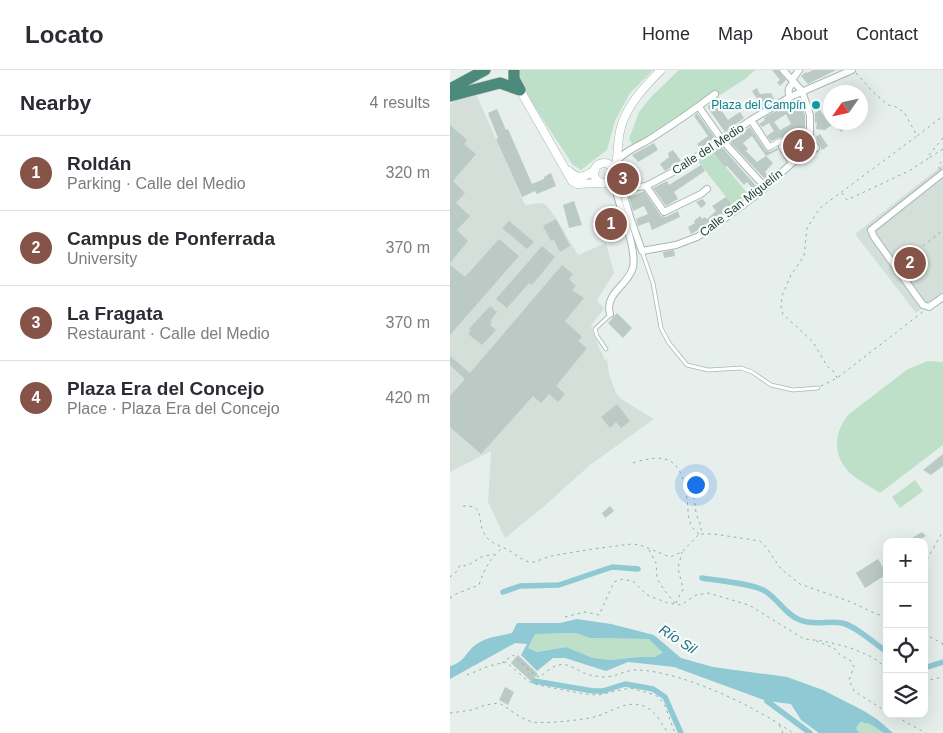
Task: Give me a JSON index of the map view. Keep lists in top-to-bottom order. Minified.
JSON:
{"streets":{"street":["Calle del Medio","Calle San Miguelín"]},"water":["Río Sil"],"places":["Plaza del Campín"],"north":"bottom left","page":{"header":"Locato","nav":["Home","Map","About","Contact"],"heading":["Nearby","4 results"],"pins":["4","3","1","2"],"list":[{"mark":"1","name":"Roldán","note":"Parking · Calle del Medio","value":"320 m"},{"mark":"2","name":"Campus de Ponferrada","note":"University","value":"370 m"},{"mark":"3","name":"La Fragata","note":"Restaurant · Calle del Medio","value":"370 m"},{"mark":"4","name":"Plaza Era del Concejo","note":"Place · Plaza Era del Concejo","value":"420 m"}],"map_buttons":["+","−"]}}
